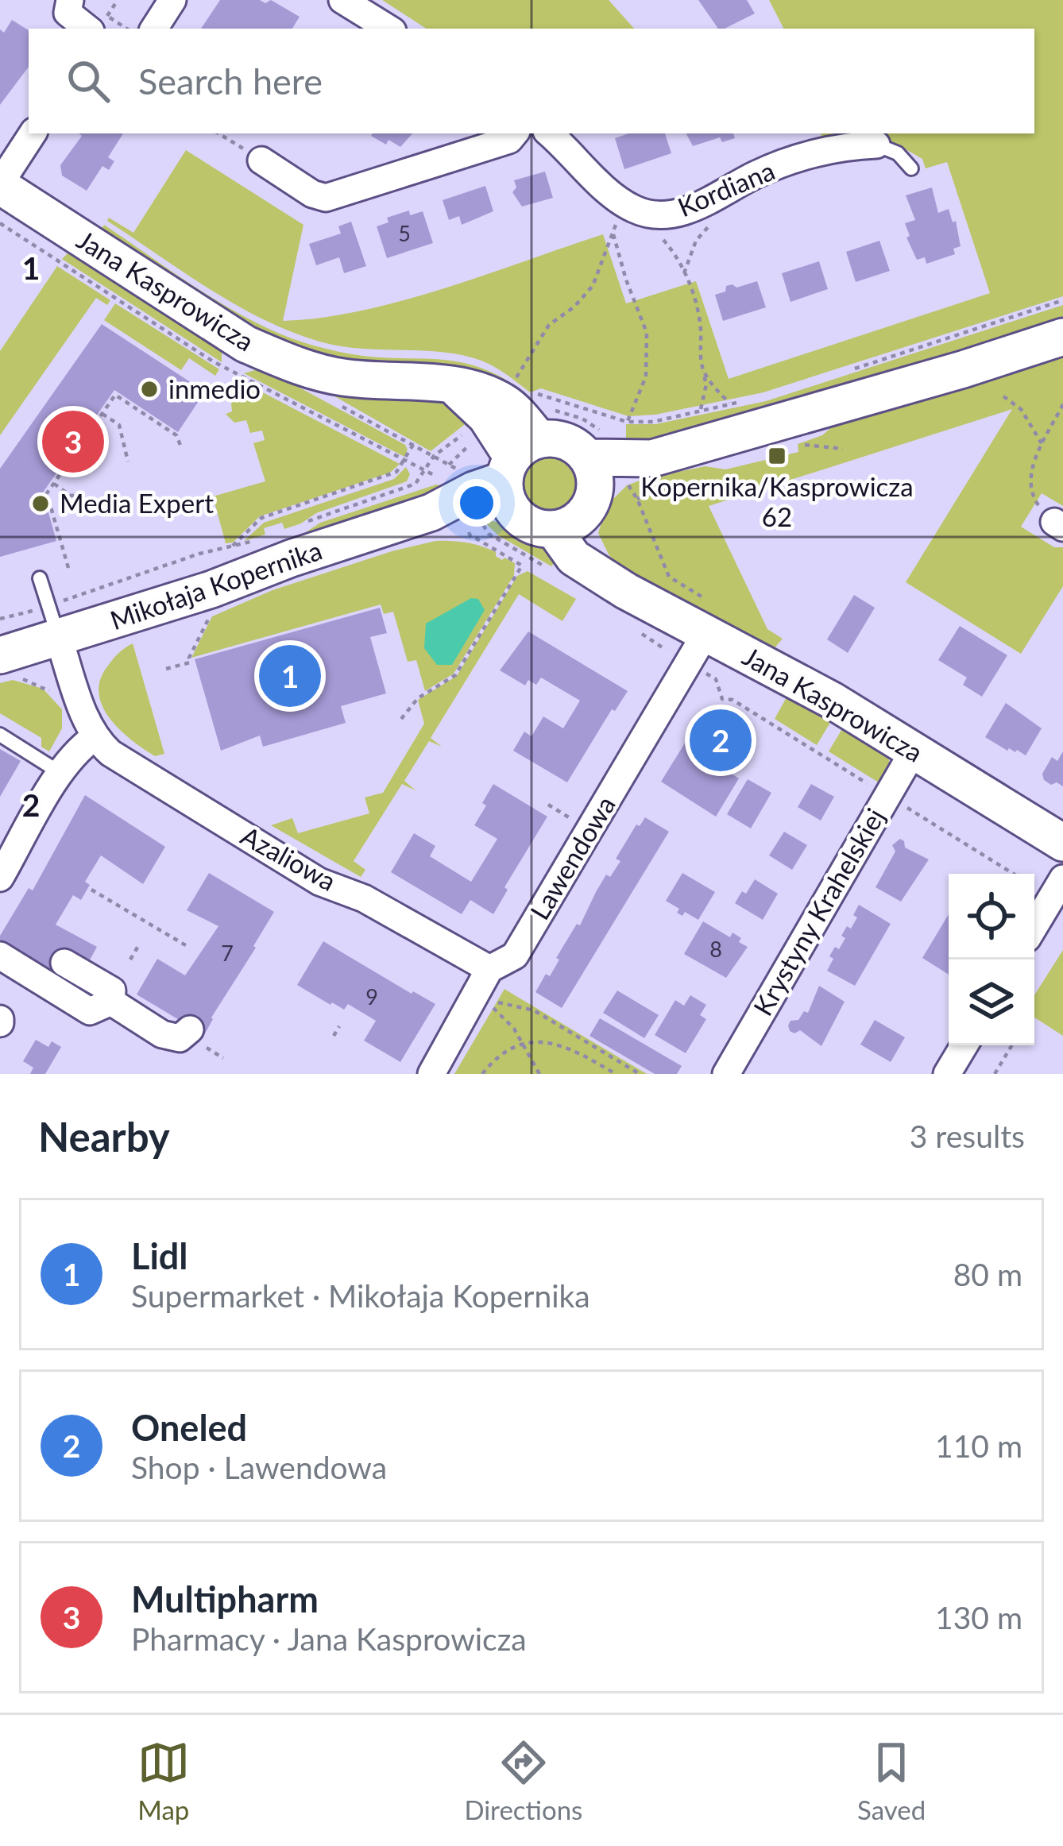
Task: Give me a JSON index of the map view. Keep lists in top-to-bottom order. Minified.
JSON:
{"streets":{"street":["Kordiana","Jana Kasprowicza","Mikołaja Kopernika","Lawendowa","Azaliowa","Krystyny Krahelskiej"]},"crossings":[["Jana Kasprowicza","Mikołaja Kopernika"],["Jana Kasprowicza","Lawendowa"],["Jana Kasprowicza","Krystyny Krahelskiej"],["Mikołaja Kopernika","Azaliowa"],["Lawendowa","Azaliowa"]],"places":{"other":["inmedio","Media Expert"],"transit":["Kopernika/Kasprowicza 62"]},"house_numbers":["5","8","7","9"],"page":{"search":"Search here","pins":["3","1","2"],"heading":["Nearby","3 results"],"list":[{"mark":"1","name":"Lidl","note":"Supermarket · Mikołaja Kopernika","value":"80 m"},{"mark":"2","name":"Oneled","note":"Shop · Lawendowa","value":"110 m"},{"mark":"3","name":"Multipharm","note":"Pharmacy · Jana Kasprowicza","value":"130 m"}],"nav":["Map","Directions","Saved"]},"grid":{"rows":["1","2"]}}
